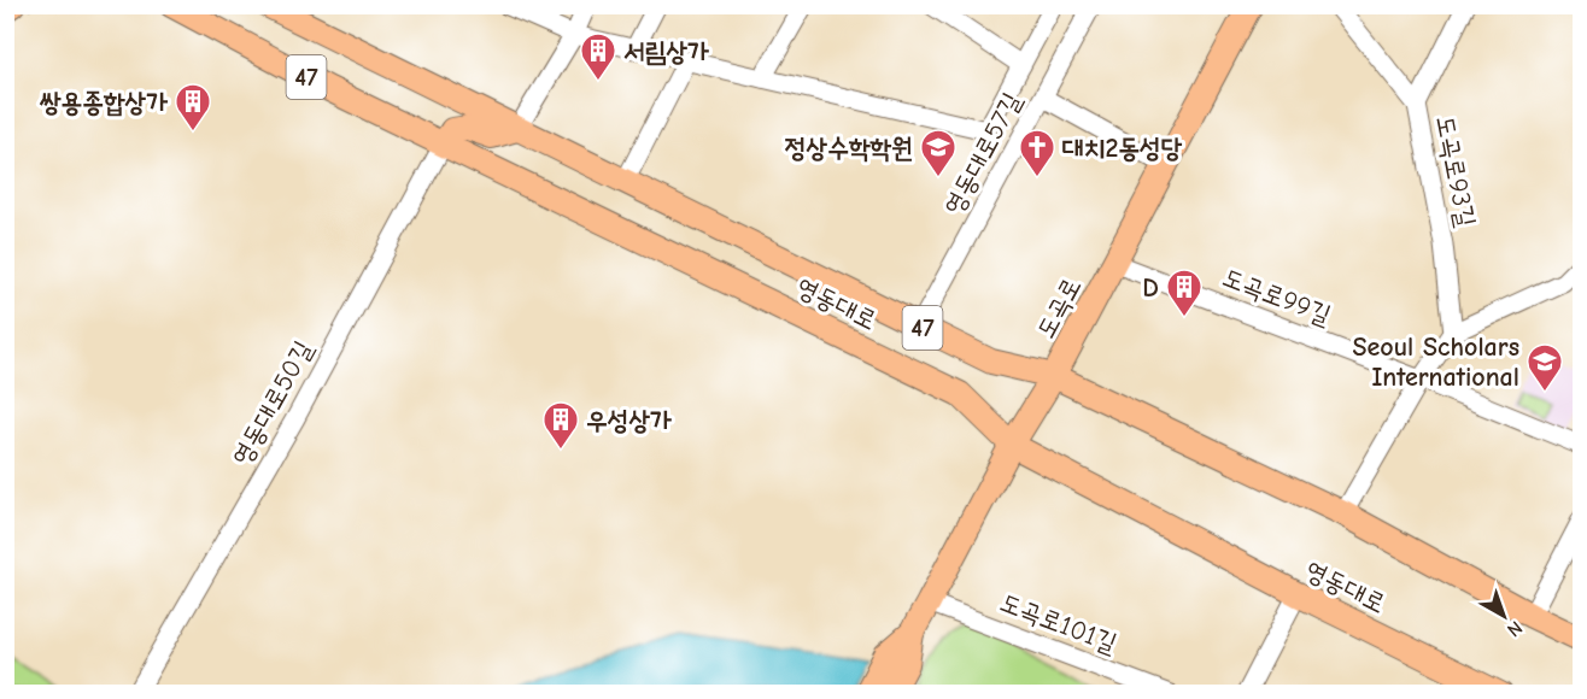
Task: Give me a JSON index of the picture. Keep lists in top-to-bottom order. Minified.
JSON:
{"streets":{"main road":["47","영동대로","도곡로"],"street":["영동대로57길","도곡로93길","도곡로99길","영동대로50길","도곡로101길"]},"crossings":[["영동대로57길","영동대로"],["도곡로99길","도곡로"],["영동대로","도곡로"],["영동대로","영동대로50길"],["도곡로","도곡로101길"]],"places":{"building":["서림상가","쌍용종합상가","D","우성상가"],"school or university":["정상수학학원","Seoul Scholars International"],"church":["대치2동성당"]},"north":"bottom right"}
